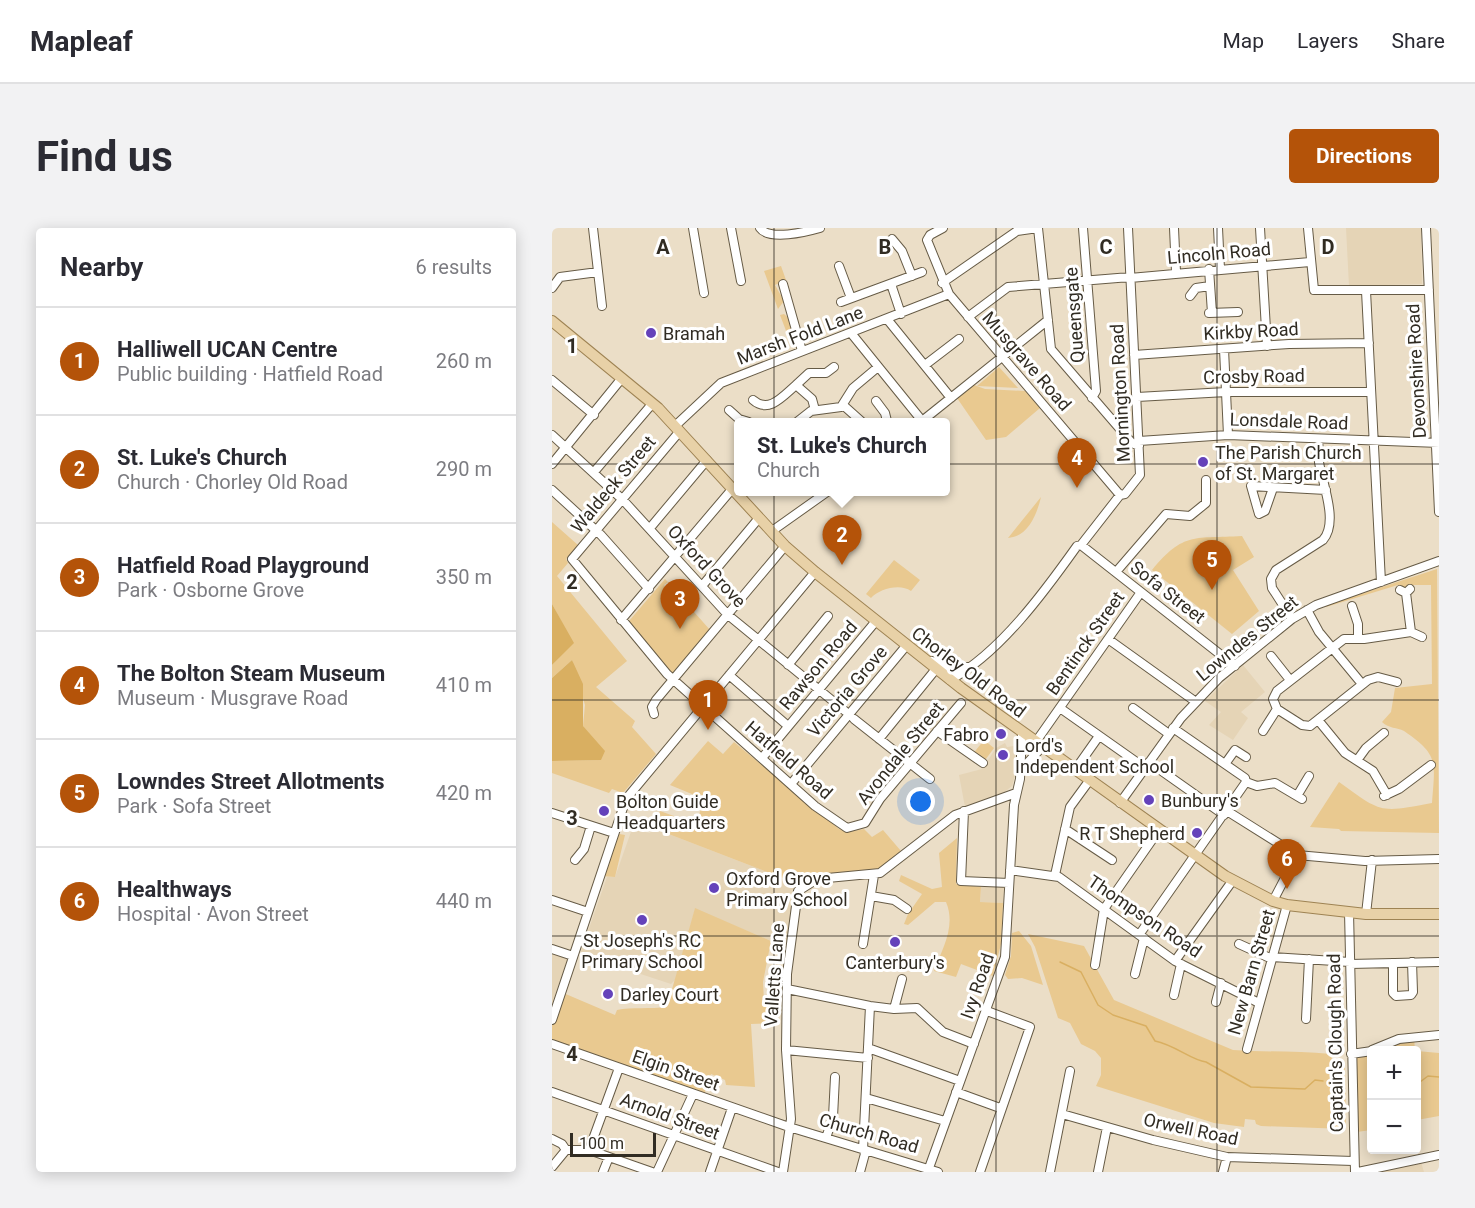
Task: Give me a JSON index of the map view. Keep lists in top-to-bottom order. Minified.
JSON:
{"streets":{"main road":["Chorley Old Road"],"street":["Lincoln Road","Queensgate","Kirkby Road","Marsh Fold Lane","Musgrave Road","Devonshire Road","Crosby Road","Mornington Road","Lonsdale Road","Waldeck Street","Oxford Grove","Sofa Street","Lowndes Street","Bentinck Street","Rawson Road","Victoria Grove","Avondale Street","Hatfield Road","Thompson Road","New Barn Street","Valletts Lane","Ivy Road","Captain's Clough Road","Elgin Street","Arnold Street","Orwell Road","Church Road"]},"crossings":[["Lincoln Road","Queensgate"],["Lincoln Road","Musgrave Road"],["Lincoln Road","Mornington Road"],["Kirkby Road","Mornington Road"],["Marsh Fold Lane","Musgrave Road"],["Marsh Fold Lane","Waldeck Street"],["Marsh Fold Lane","Chorley Old Road"],["Musgrave Road","Mornington Road"],["Devonshire Road","Lonsdale Road"],["Crosby Road","Mornington Road"],["Mornington Road","Lonsdale Road"],["Mornington Road","Sofa Street"],["Mornington Road","Chorley Old Road"],["Waldeck Street","Oxford Grove"],["Waldeck Street","Chorley Old Road"],["Waldeck Street","Hatfield Road"],["Oxford Grove","Rawson Road"],["Sofa Street","Lowndes Street"],["Sofa Street","Bentinck Street"],["Lowndes Street","Chorley Old Road"],["Bentinck Street","Chorley Old Road"],["Rawson Road","Chorley Old Road"],["Rawson Road","Hatfield Road"],["Chorley Old Road","Victoria Grove"],["Chorley Old Road","New Barn Street"],["Chorley Old Road","Ivy Road"],["Chorley Old Road","Captain's Clough Road"],["Victoria Grove","Hatfield Road"],["Avondale Street","Hatfield Road"],["Thompson Road","New Barn Street"],["Thompson Road","Ivy Road"],["Valletts Lane","Ivy Road"],["Valletts Lane","Elgin Street"],["Valletts Lane","Church Road"],["Ivy Road","Church Road"],["Captain's Clough Road","Orwell Road"],["Elgin Street","Church Road"]],"places":["Bramah","The Parish Church of St. Margaret","Fabro","Lord's Independent School","Bunbury's","Bolton Guide Headquarters","R T Shepherd","Oxford Grove Primary School","St Joseph's RC Primary School","Canterbury's","Darley Court"],"scale_bar":"100 m","page":{"header":"Mapleaf","nav":["Map","Layers","Share"],"buttons":"Directions","title":"Find us","heading":["Nearby","6 results"],"list":[{"mark":"1","name":"Halliwell UCAN Centre","note":"Public building · Hatfield Road","value":"260 m"},{"mark":"2","name":"St. Luke's Church","note":"Church · Chorley Old Road","value":"290 m"},{"mark":"3","name":"Hatfield Road Playground","note":"Park · Osborne Grove","value":"350 m"},{"mark":"4","name":"The Bolton Steam Museum","note":"Museum · Musgrave Road","value":"410 m"},{"mark":"5","name":"Lowndes Street Allotments","note":"Park · Sofa Street","value":"420 m"},{"mark":"6","name":"Healthways","note":"Hospital · Avon Street","value":"440 m"}],"popup":["St. Luke's Church","Church"],"pins":["4","2","5","3","1","6"],"map_buttons":["+","−"],"scale":"100 m"},"grid":{"columns":["A","B","C","D"],"rows":["1","2","3","4"]}}
